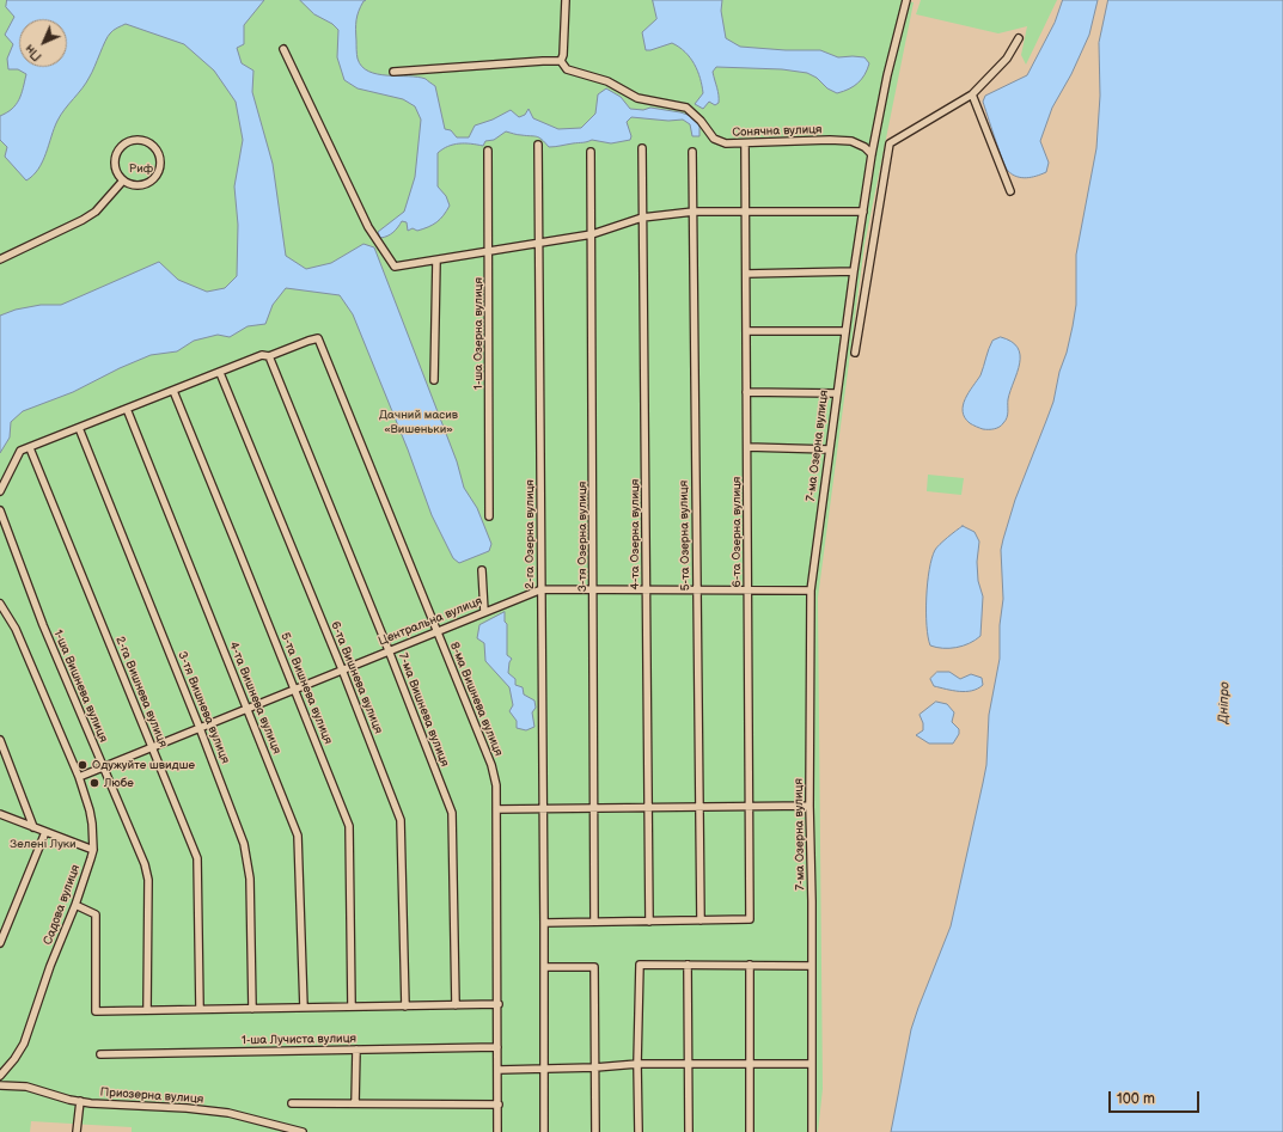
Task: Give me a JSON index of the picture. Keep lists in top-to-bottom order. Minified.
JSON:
{"streets":{"street":["Сонячна вулиця","1-ша Озерна вулиця","7-ма Озерна вулиця","6-та Озерна вулиця","2-га Озерна вулиця","4-та Озерна вулиця","5-та Озерна вулиця","3-тя Озерна вулиця","Центральна вулиця","6-та Вишнева вулиця","1-ша Вишнева вулиця","5-та Вишнева вулиця","2-га Вишнева вулиця","4-та Вишнева вулиця","8-ма Вишнева вулиця","3-тя Вишнева вулиця","7-ма Вишнева вулиця","Садова вулиця","1-ша Лучиста вулиця","Приозерна вулиця"]},"crossings":[["Сонячна вулиця","7-ма Озерна вулиця"],["Сонячна вулиця","6-та Озерна вулиця"],["7-ма Озерна вулиця","Центральна вулиця"],["6-та Озерна вулиця","5-та Озерна вулиця"],["6-та Озерна вулиця","Центральна вулиця"],["2-га Озерна вулиця","Центральна вулиця"],["4-та Озерна вулиця","Центральна вулиця"],["5-та Озерна вулиця","Центральна вулиця"],["3-тя Озерна вулиця","Центральна вулиця"],["Центральна вулиця","6-та Вишнева вулиця"],["Центральна вулиця","1-ша Вишнева вулиця"],["Центральна вулиця","5-та Вишнева вулиця"],["Центральна вулиця","2-га Вишнева вулиця"],["Центральна вулиця","4-та Вишнева вулиця"],["Центральна вулиця","8-ма Вишнева вулиця"],["Центральна вулиця","3-тя Вишнева вулиця"],["Центральна вулиця","7-ма Вишнева вулиця"],["Центральна вулиця","Садова вулиця"],["8-ма Вишнева вулиця","7-ма Вишнева вулиця"],["8-ма Вишнева вулиця","1-ша Лучиста вулиця"]],"water":["Дніпро"],"parks":["Риф","Дачний масив «Вишеньки»","Зелені Луки"],"places":["Одужуйте швидше","Любе"],"scale_bar":"100 m","north":"bottom left"}
